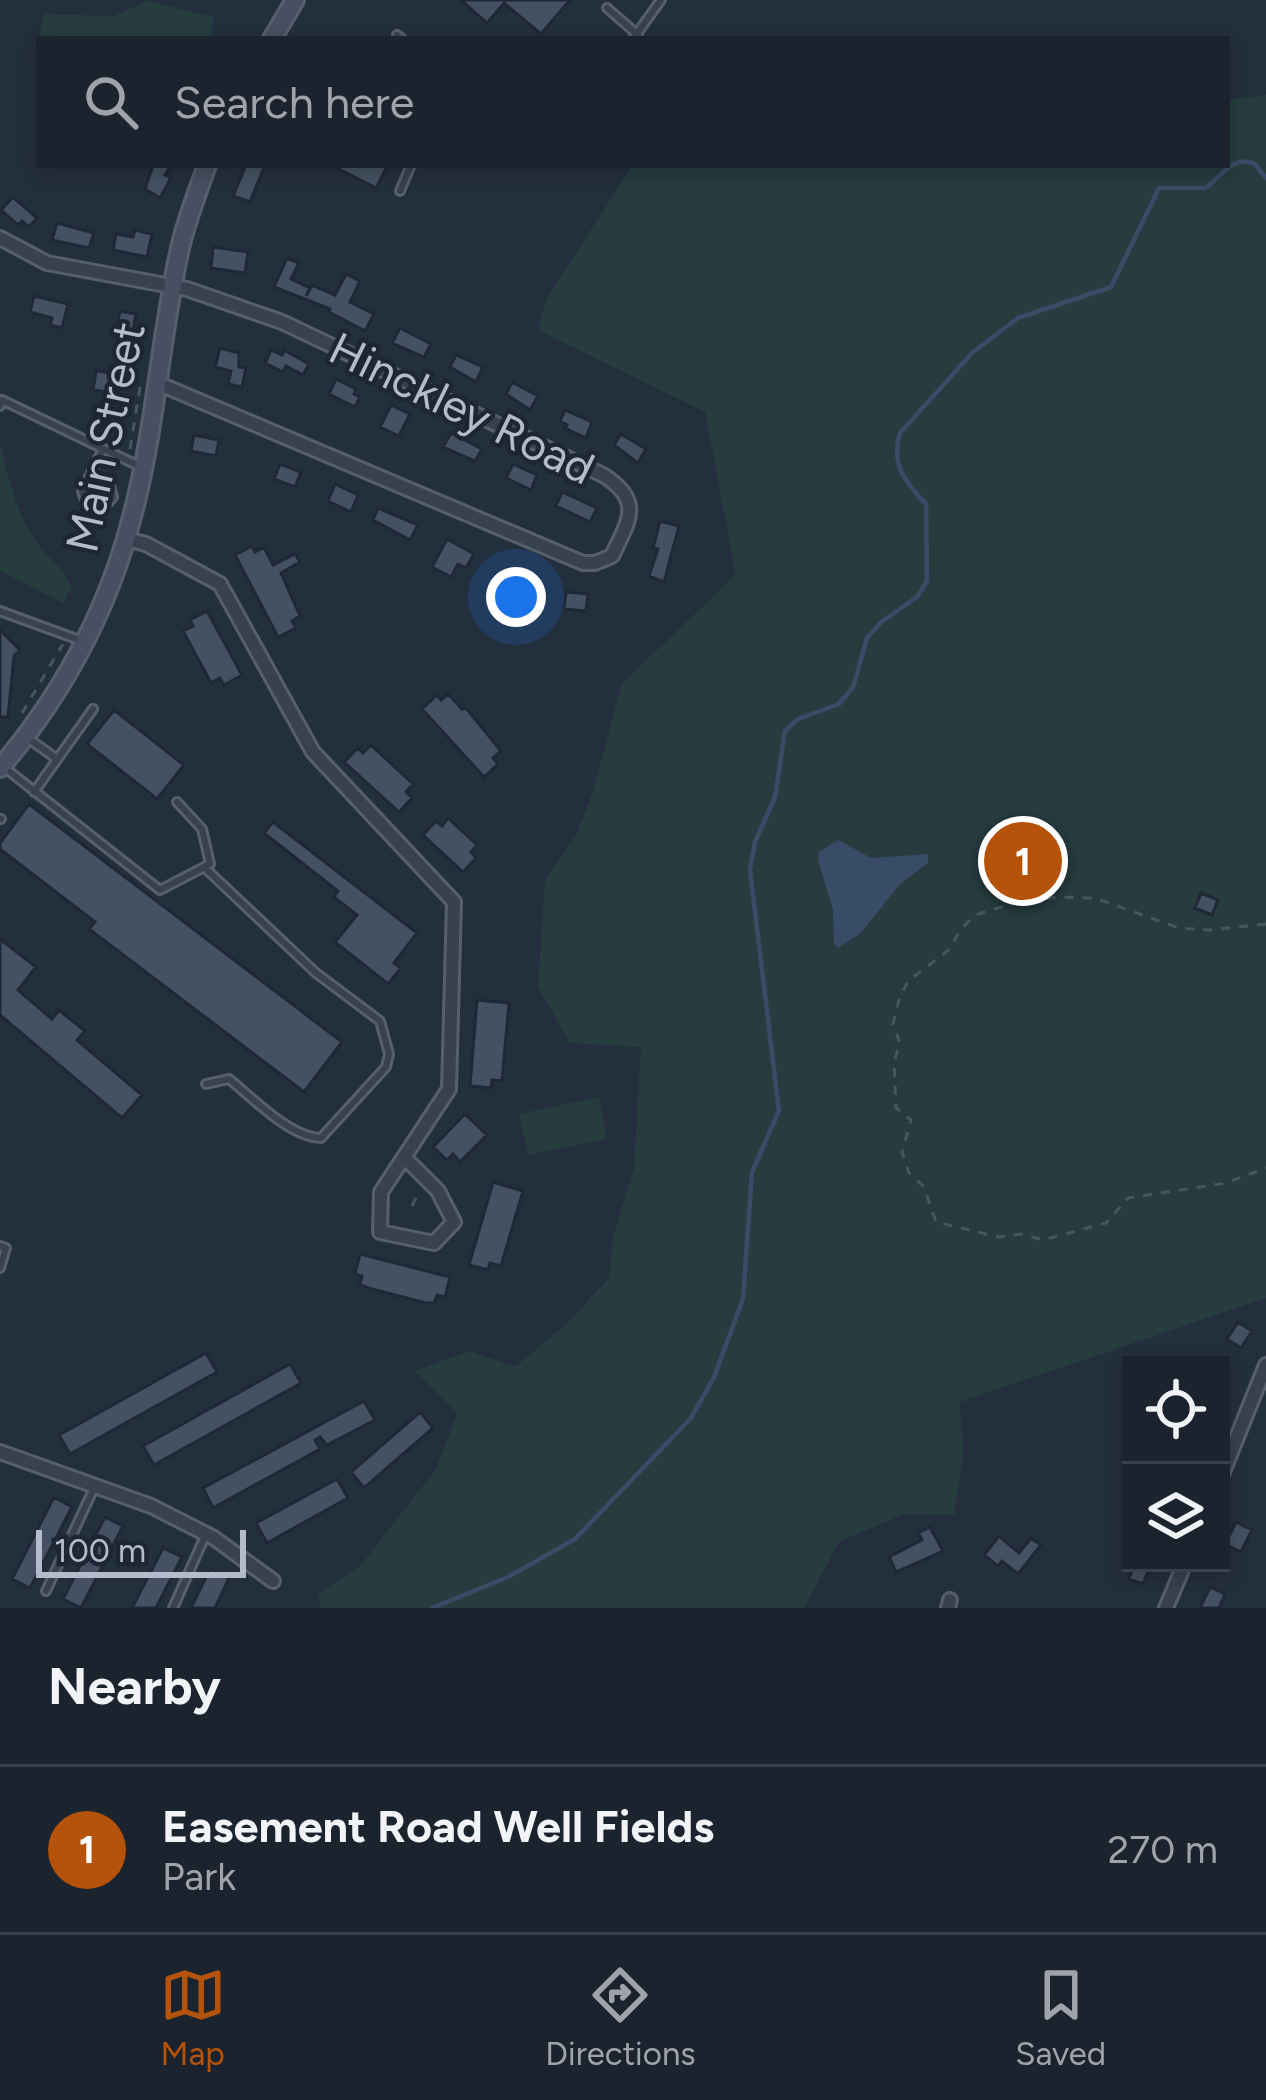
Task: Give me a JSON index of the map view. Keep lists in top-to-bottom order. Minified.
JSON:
{"streets":{"main road":["Main Street"],"street":["Hinckley Road"]},"crossings":[["Hinckley Road","Main Street"]],"scale_bar":"100 m","page":{"search":"Search here","pins":"1","scale":"100 m","heading":"Nearby","list":[{"mark":"1","name":"Easement Road Well Fields","note":"Park","value":"270 m"}],"nav":["Map","Directions","Saved"]}}
